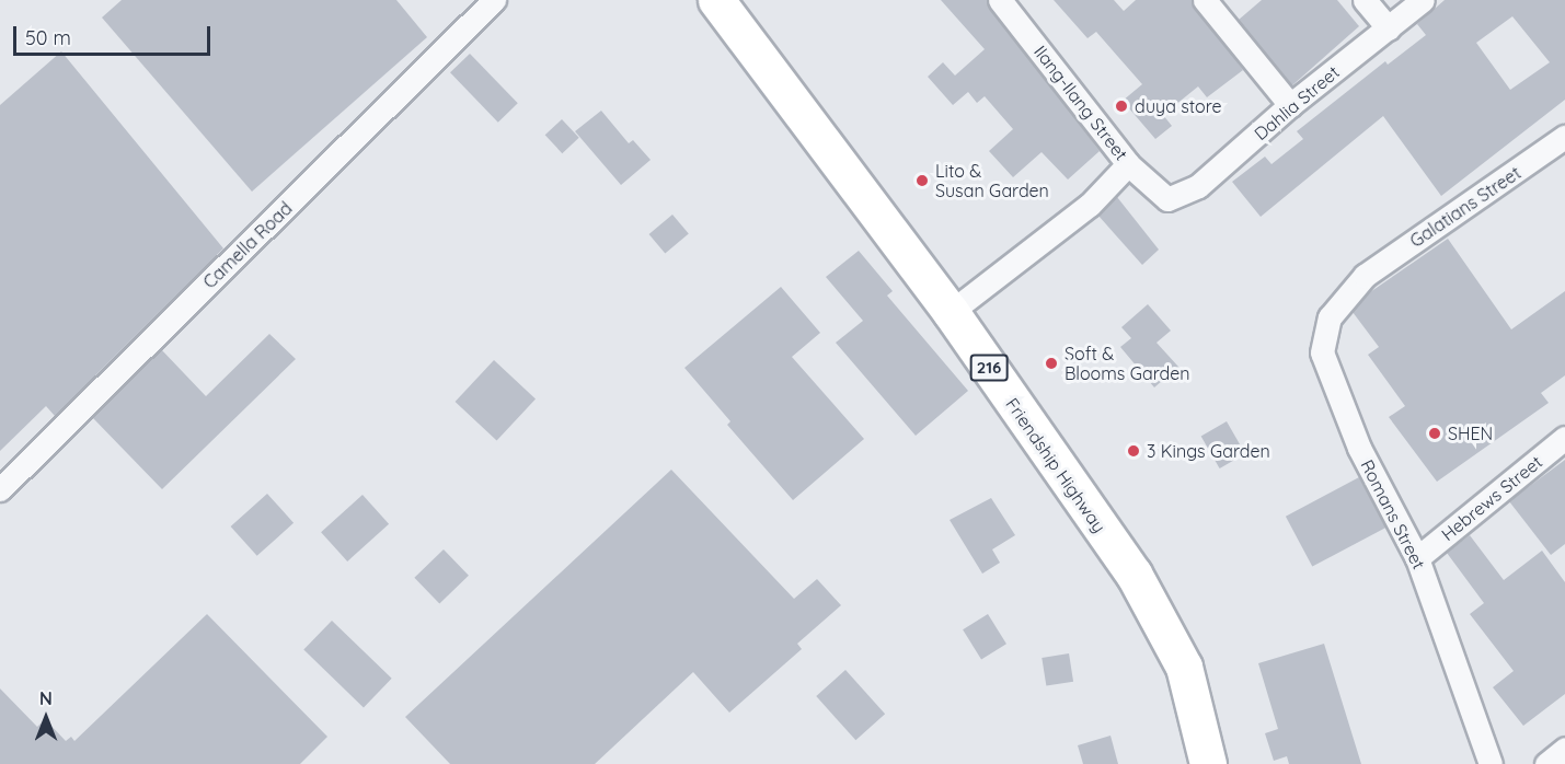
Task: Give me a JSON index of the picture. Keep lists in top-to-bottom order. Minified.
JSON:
{"streets":{"main road":["216","Friendship Highway"],"street":["Ilang-Ilang Street","Dahlia Street","Galatians Street","Camella Road","Hebrews Street","Romans Street"]},"crossings":[["Ilang-Ilang Street","Dahlia Street"],["Galatians Street","Romans Street"],["Hebrews Street","Romans Street"]],"places":["duya store","Lito & Susan Garden","Soft & Blooms Garden","SHEN","3 Kings Garden"],"scale_bar":"50 m","north":"top"}
